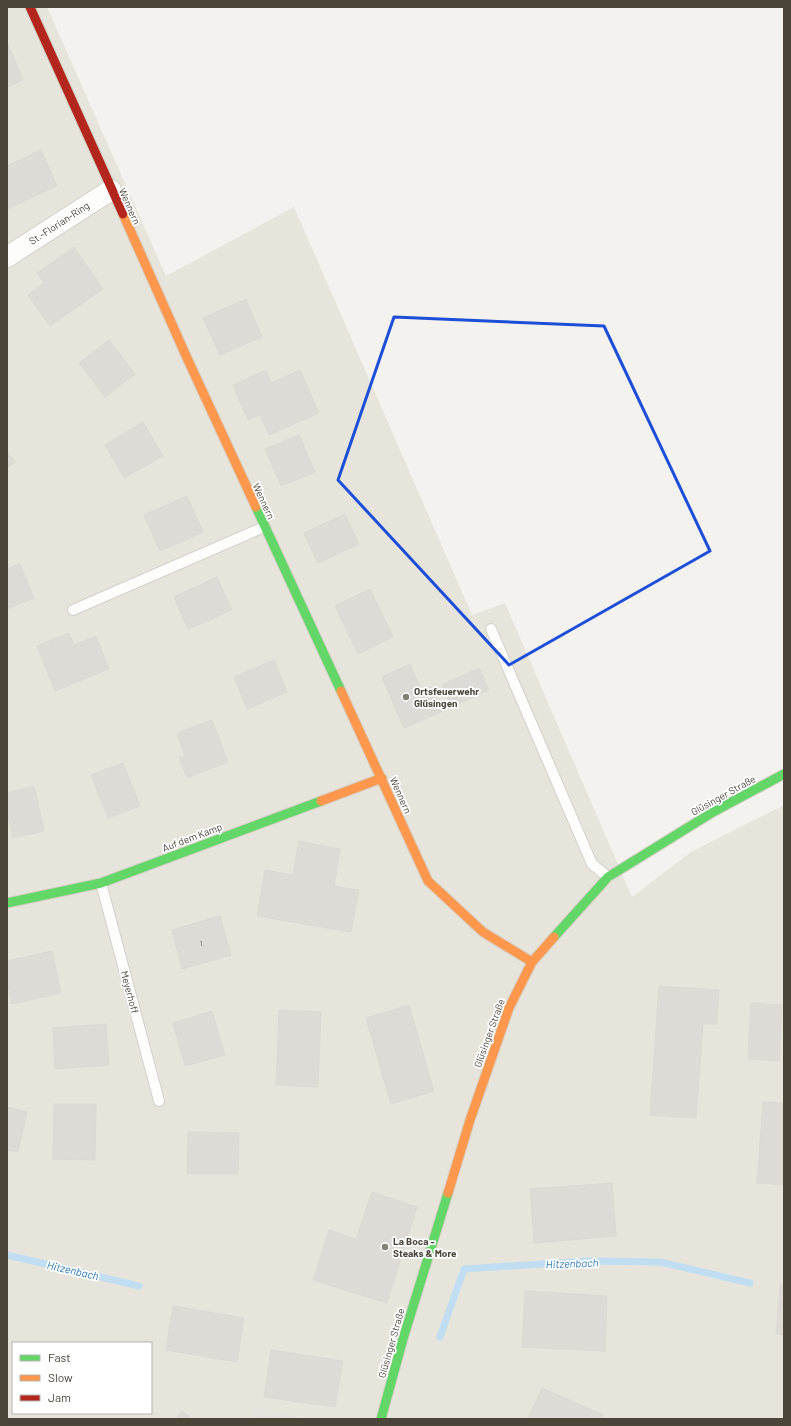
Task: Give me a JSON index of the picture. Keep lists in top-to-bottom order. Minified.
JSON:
{"streets":{"street":["Wennern","St.-Florian-Ring","Glüsinger Straße","Auf dem Kamp"],"lane":["Meyerhoff"]},"crossings":[["Wennern","St.-Florian-Ring"],["Wennern","Glüsinger Straße"],["Wennern","Auf dem Kamp"],["Auf dem Kamp","Meyerhoff"]],"water":["Hitzenbach"],"places":["Ortsfeuerwehr Glüsingen","La Boca - Steaks & More"],"house_numbers":["1"],"legend":["Fast","Slow","Jam"]}
